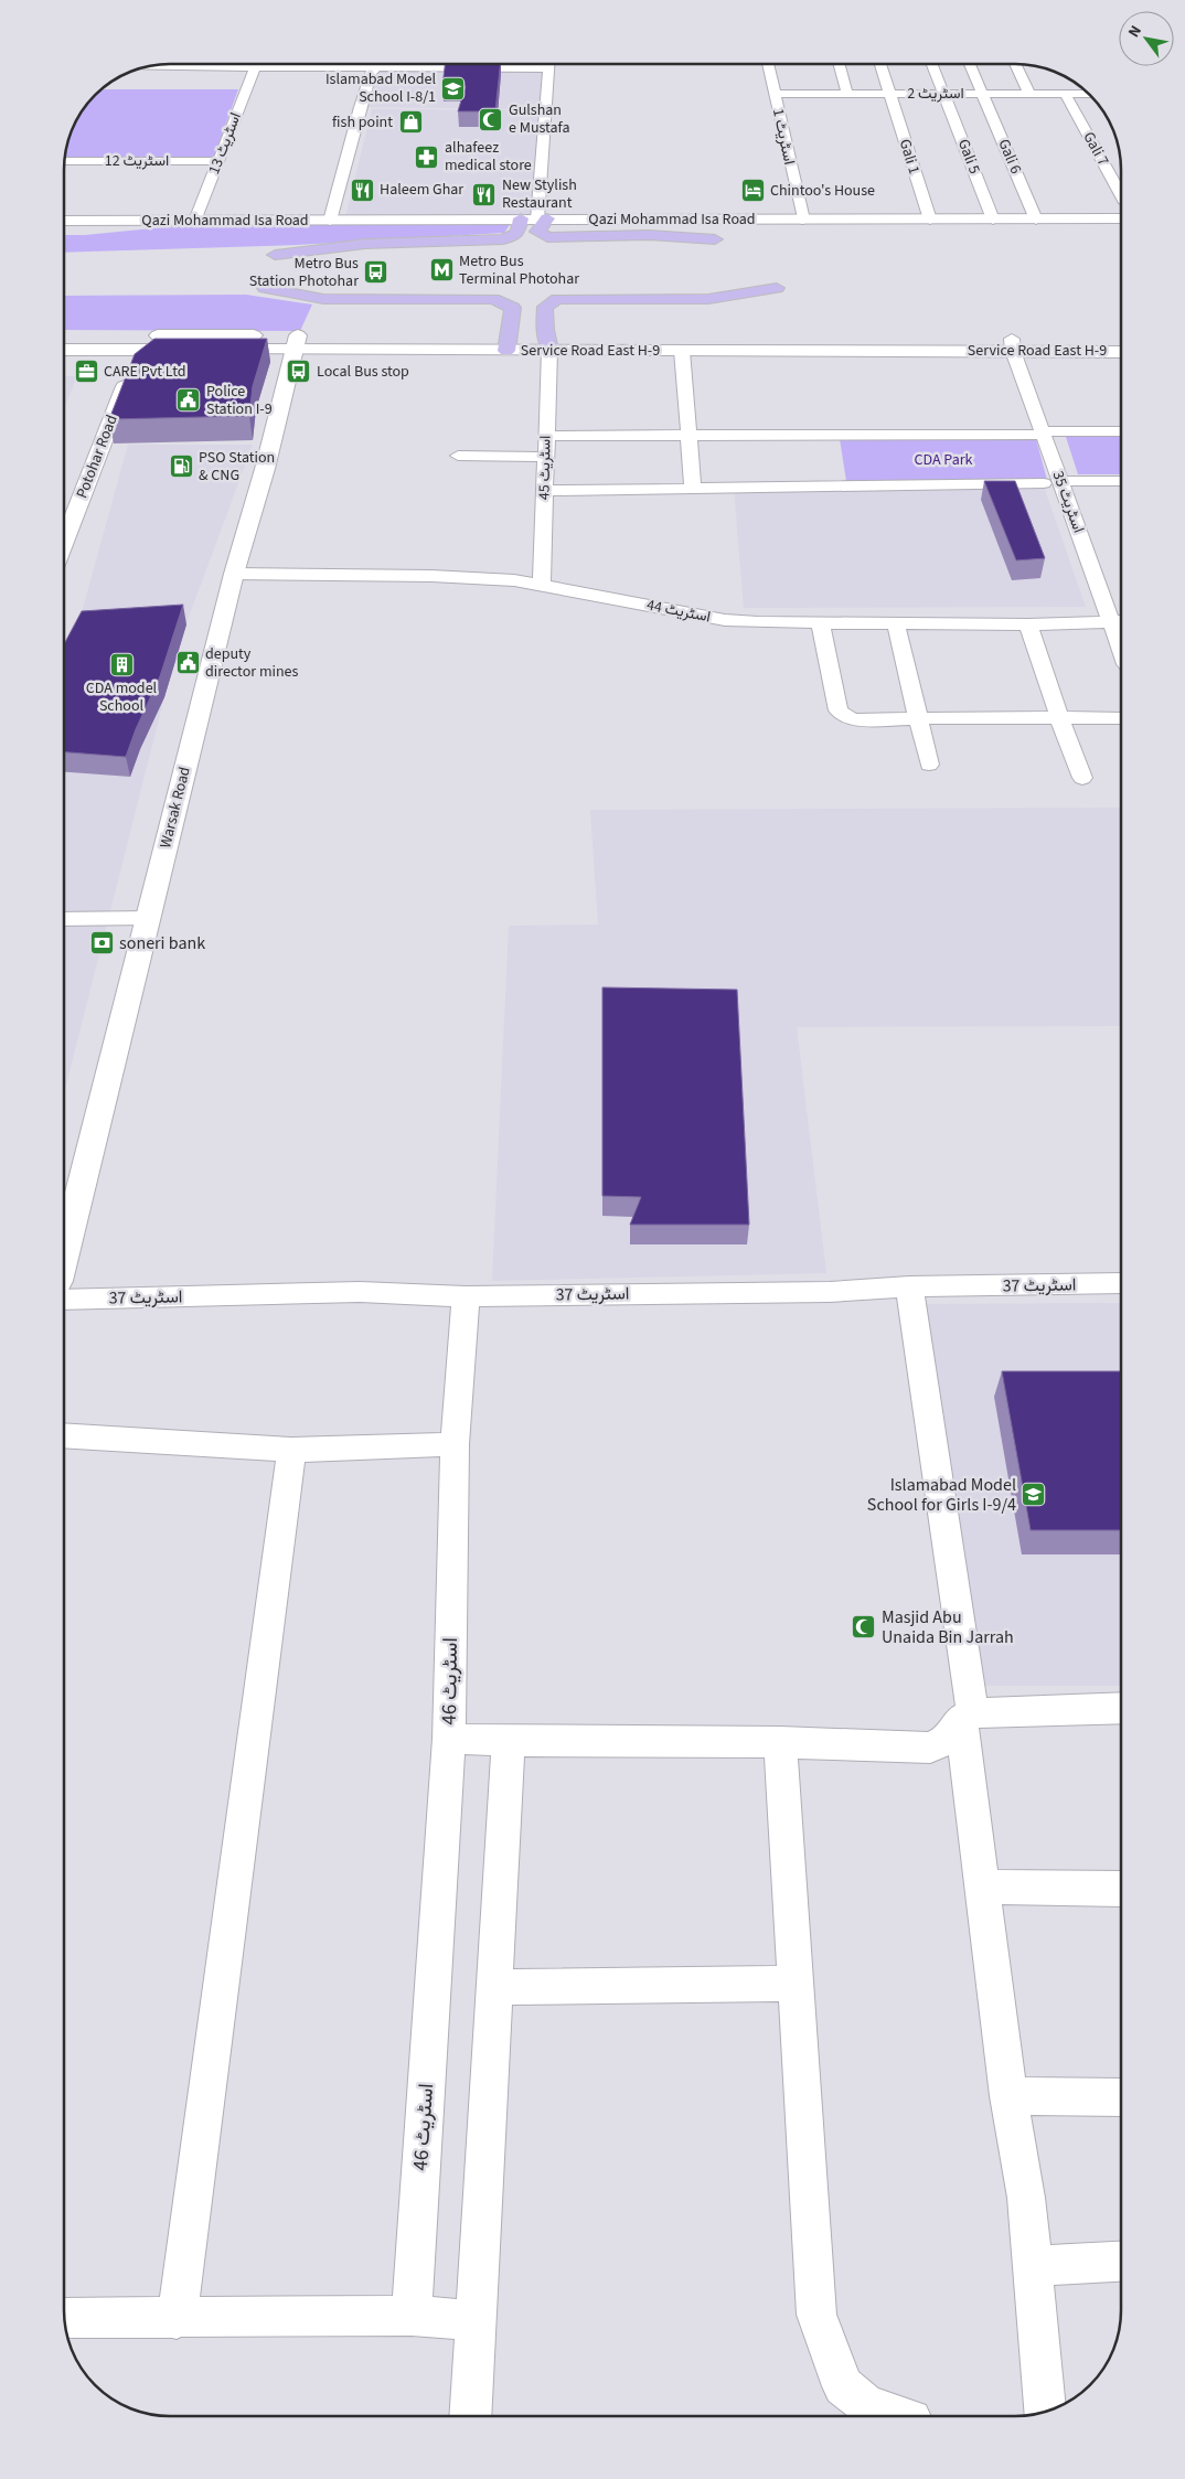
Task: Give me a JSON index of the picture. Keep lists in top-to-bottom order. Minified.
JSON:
{"streets":{"street":["اسٹریٹ 2","اسٹریٹ 1","اسٹریٹ 13","Gali 7","Gali 1","Gali 5","Gali 6","اسٹریٹ 12","Qazi Mohammad Isa Road","Service Road East H-9","Potohar Road","اسٹریٹ 45","اسٹریٹ 35","اسٹریٹ 44","Warsak Road","اسٹریٹ 37","اسٹریٹ 46"]},"crossings":[["اسٹریٹ 2","اسٹریٹ 1"],["اسٹریٹ 2","Gali 7"],["اسٹریٹ 2","Gali 1"],["اسٹریٹ 2","Gali 5"],["اسٹریٹ 2","Gali 6"],["اسٹریٹ 1","Qazi Mohammad Isa Road"],["اسٹریٹ 13","اسٹریٹ 12"],["اسٹریٹ 13","Qazi Mohammad Isa Road"],["Gali 1","Qazi Mohammad Isa Road"],["Gali 5","Qazi Mohammad Isa Road"],["Gali 6","Qazi Mohammad Isa Road"],["Service Road East H-9","Potohar Road"],["Service Road East H-9","اسٹریٹ 45"],["Service Road East H-9","اسٹریٹ 35"],["Service Road East H-9","Warsak Road"],["اسٹریٹ 45","اسٹریٹ 44"],["اسٹریٹ 35","اسٹریٹ 44"],["اسٹریٹ 44","Warsak Road"],["اسٹریٹ 37","اسٹریٹ 46"]],"parks":["CDA Park"],"places":{"school or university":["Islamabad Model School I-8/1","Islamabad Model School for Girls I-9/4"],"mosque":["Gulshan e Mustafa","Masjid Abu Unaida Bin Jarrah"],"shop":["fish point"],"pharmacy":["alhafeez medical store"],"restaurant":["Haleem Ghar","New Stylish Restaurant"],"hotel":["Chintoo's House"],"metro station":["Metro Bus Terminal Photohar"],"bus stop":["Metro Bus Station Photohar","Local Bus stop"],"office":["CARE Pvt Ltd"],"public building":["Police Station I-9","deputy director mines"],"fuel station":["PSO Station & CNG"],"building":["CDA model School"],"bank":["soneri bank"]},"north":"top left"}
